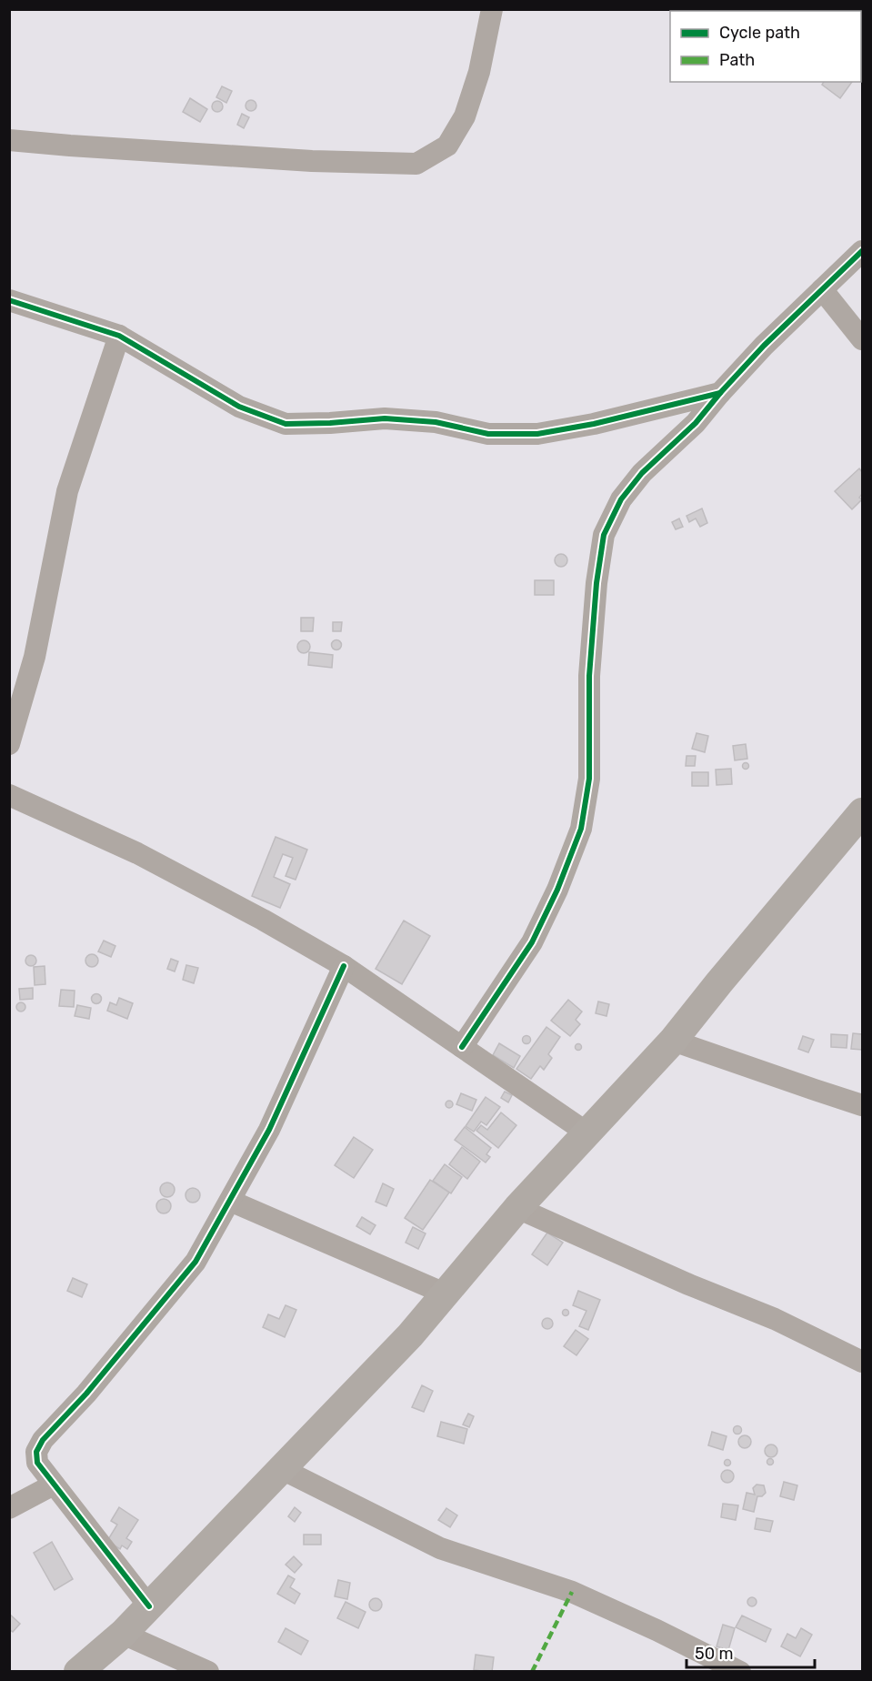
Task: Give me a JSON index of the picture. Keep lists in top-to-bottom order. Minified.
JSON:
{"legend":["Cycle path","Path"],"scale_bar":"50 m"}
